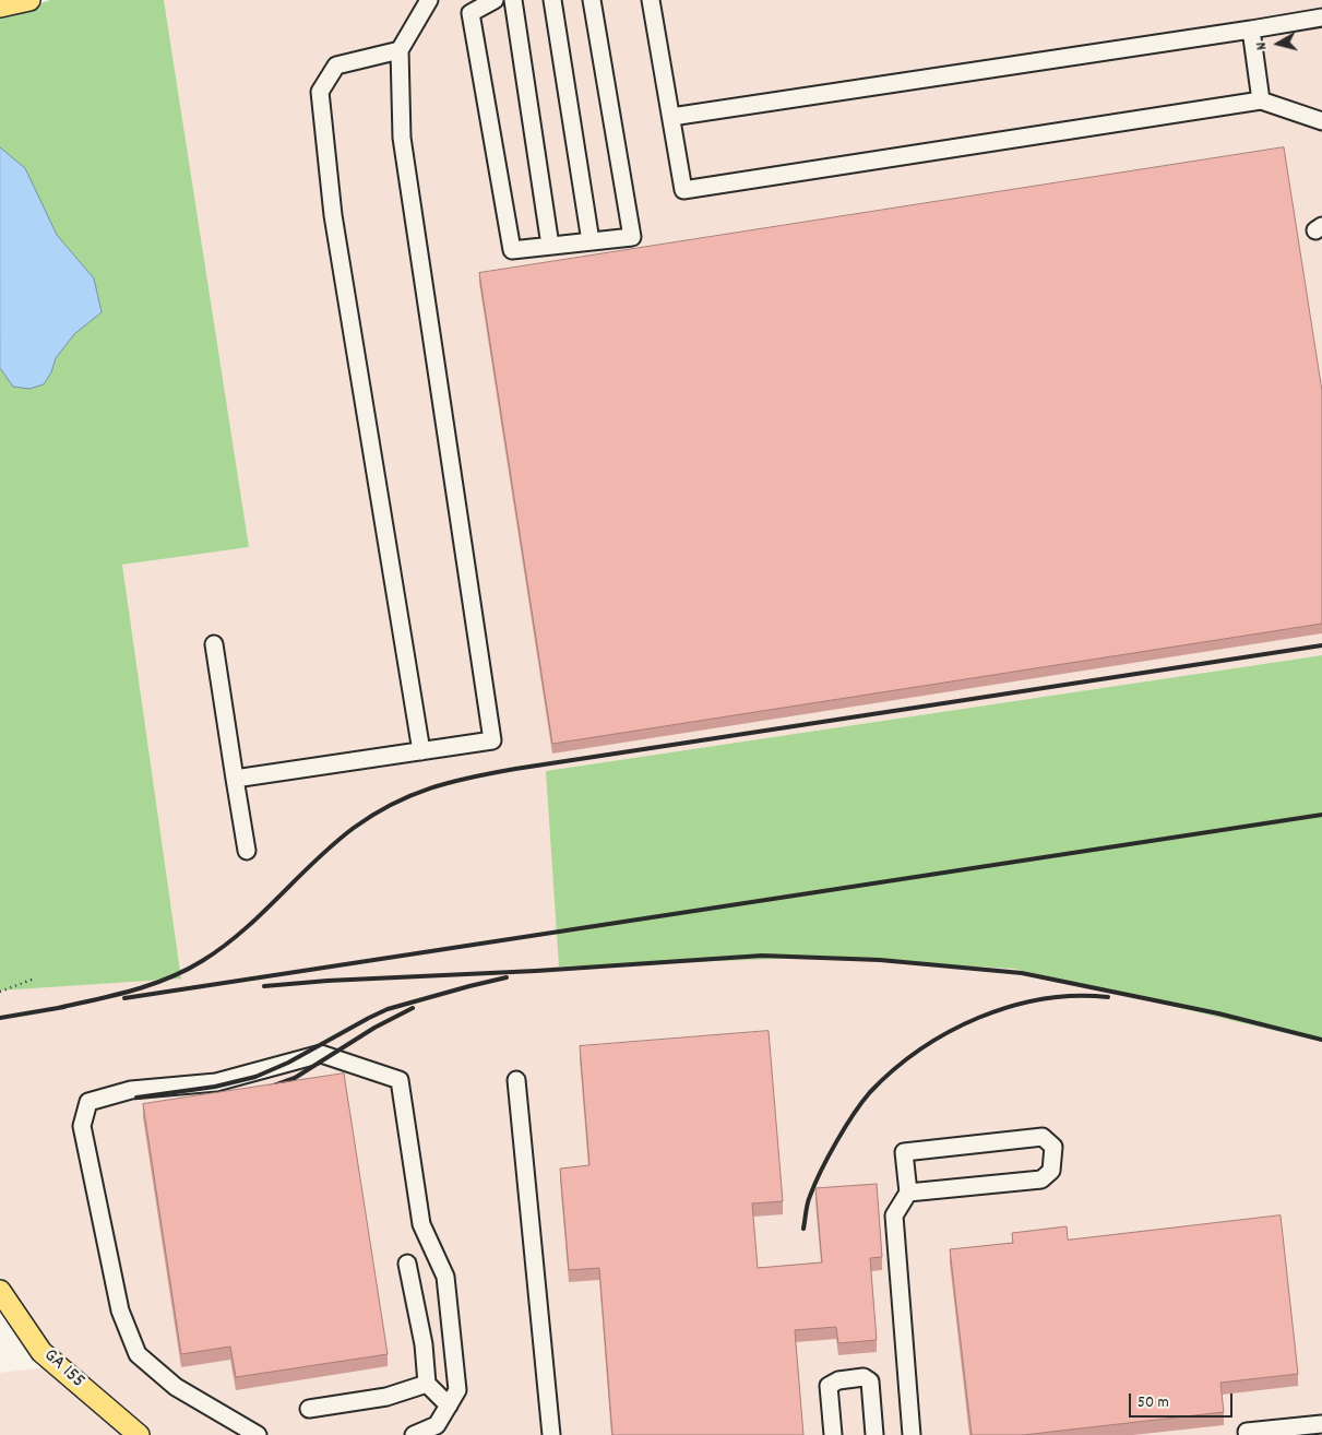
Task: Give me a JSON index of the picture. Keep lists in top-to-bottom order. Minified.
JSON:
{"streets":{"main road":["GA 155"]},"scale_bar":"50 m","north":"left"}
